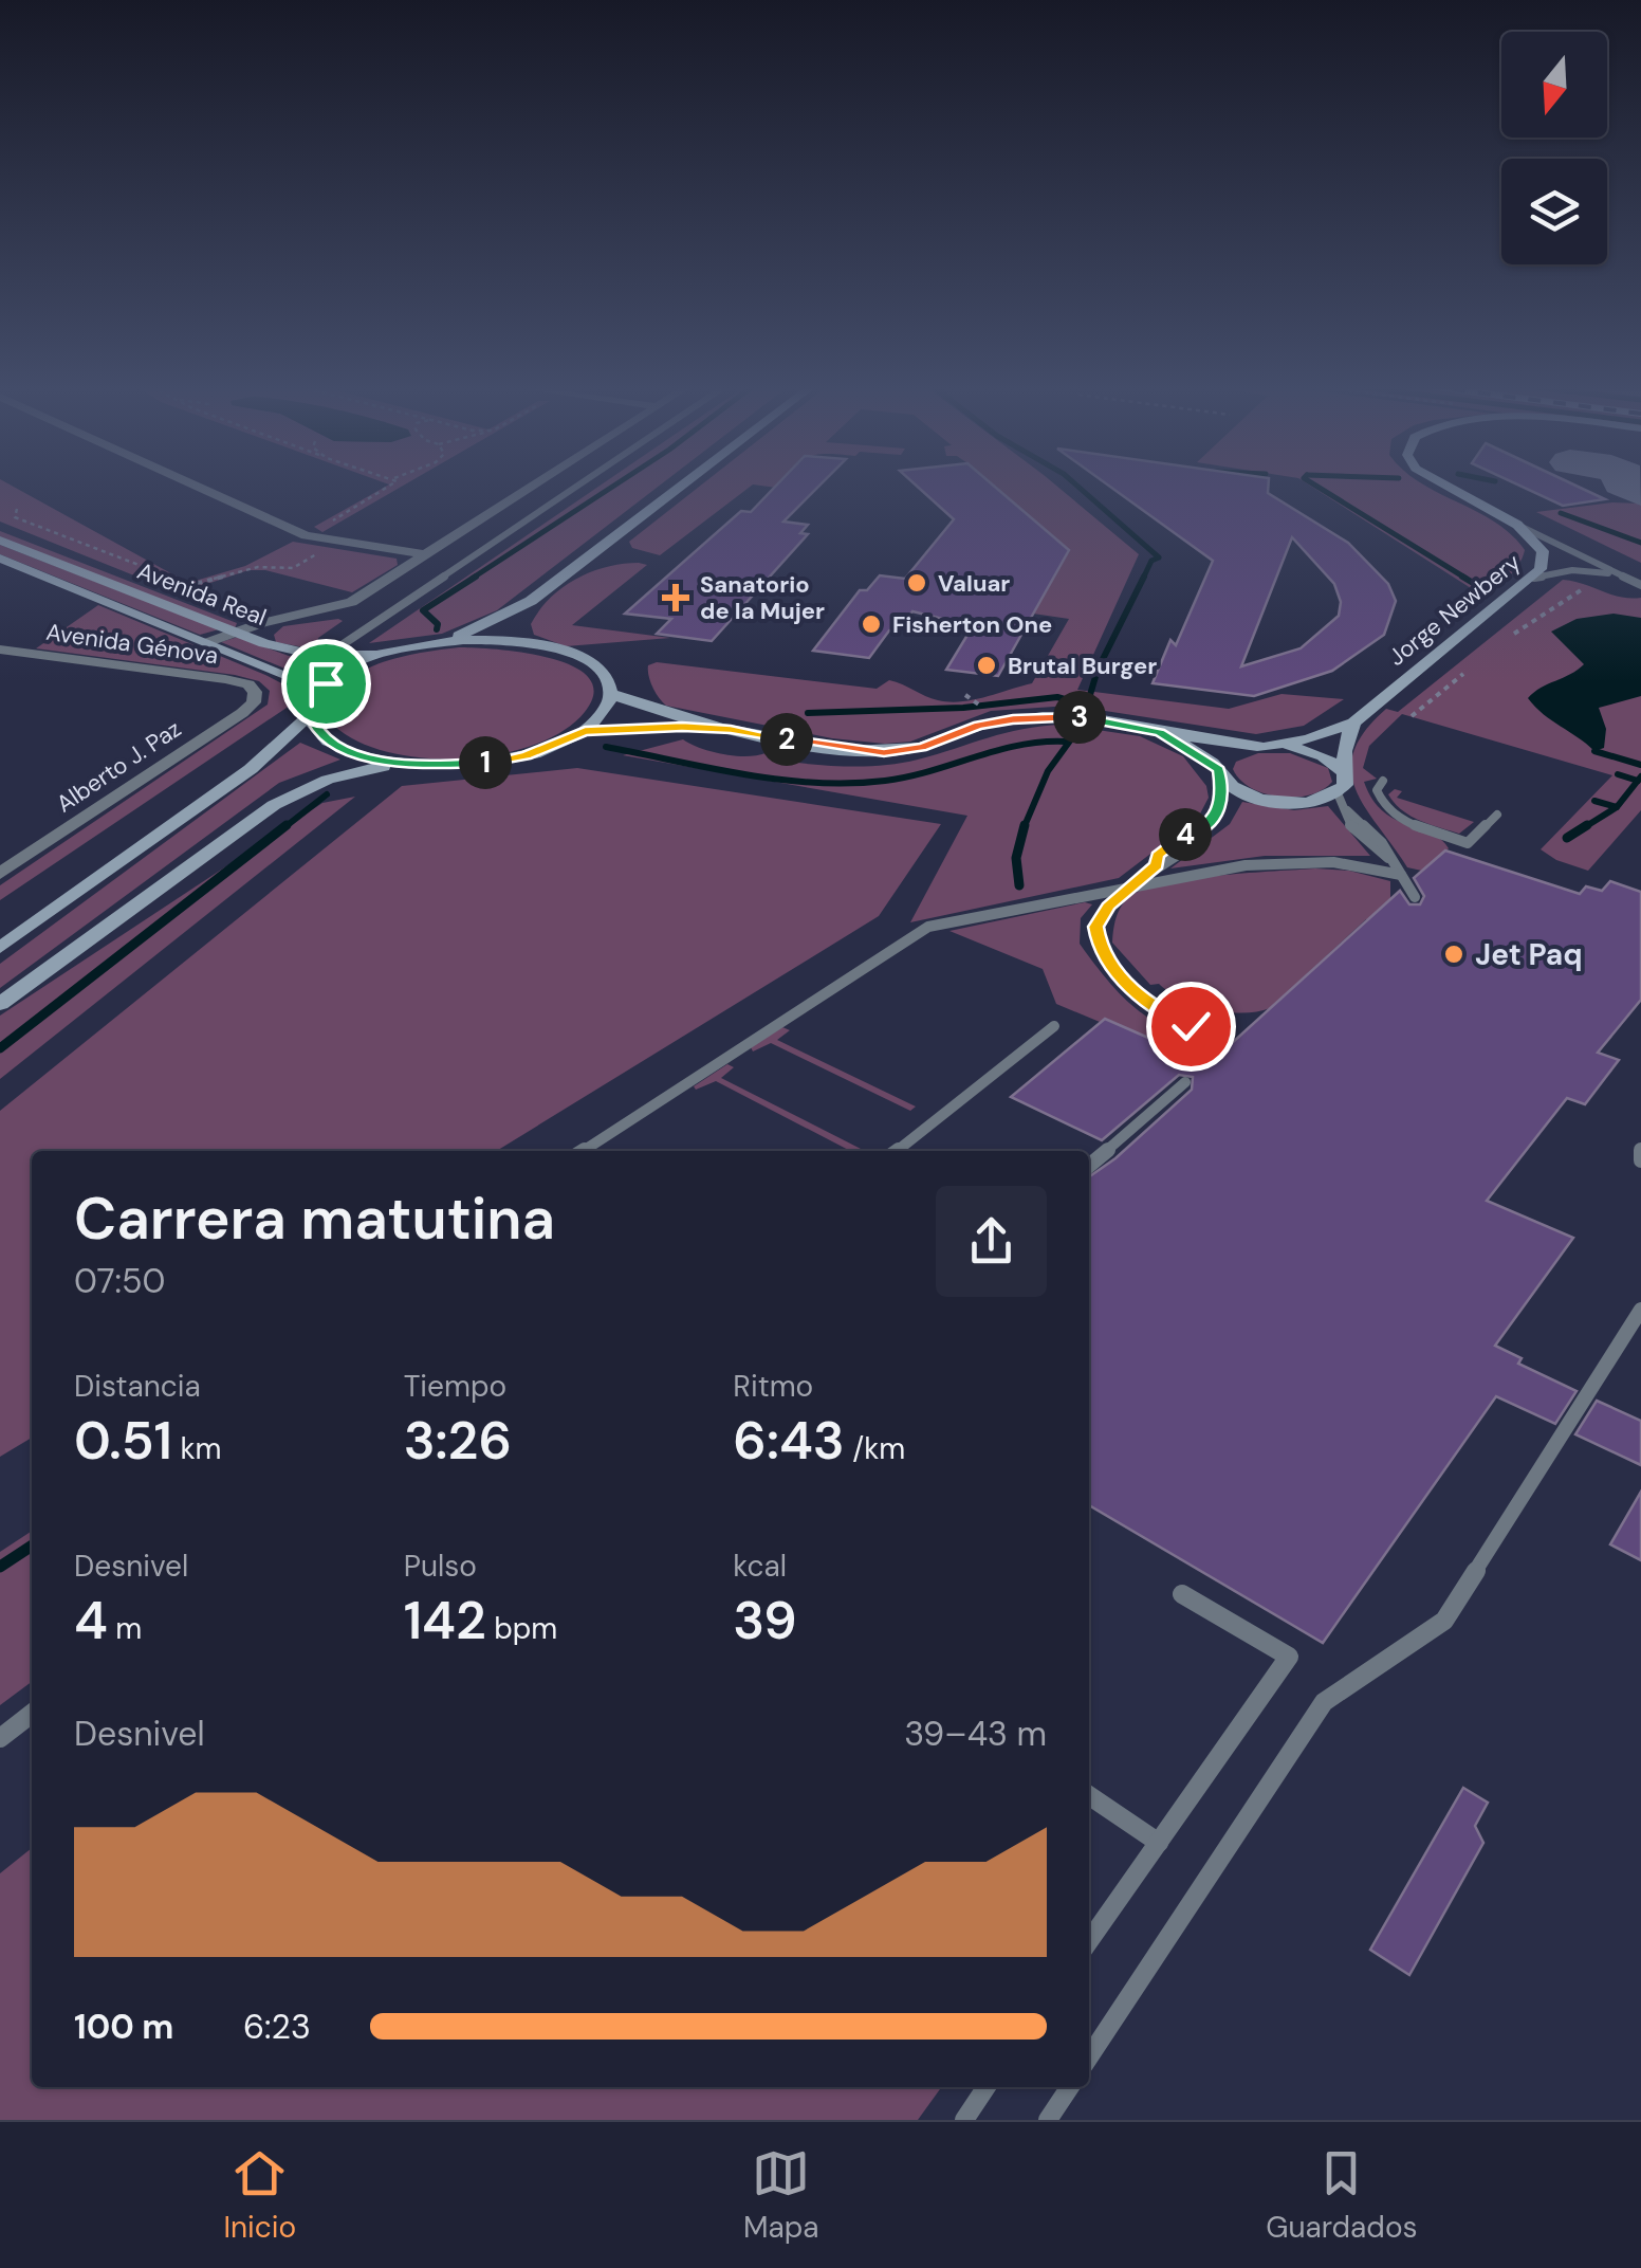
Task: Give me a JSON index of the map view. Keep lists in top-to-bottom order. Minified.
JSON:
{"streets":{"main road":["Avenida Real","Jorge Newbery"],"street":["Avenida Génova","Alberto J. Paz"]},"crossings":[["Avenida Génova","Alberto J. Paz"]],"places":{"other":["Valuar","Fisherton One","Brutal Burger","Jet Paq"],"health":["Sanatorio de la Mujer"]},"north":"bottom","page":{"pins":["3","2","1","4"],"heading":["Carrera matutina","07:50"],"stats":[["Distancia","0.51 km"],["Tiempo","3:26"],["Ritmo","6:43 /km"],["Desnivel","4 m"],["Pulso","142 bpm"],["kcal","39"]],"chart":["Desnivel","39–43 m"],"list":[{"name":"100 m","note":"6:23"}],"tabs":["Inicio","Mapa","Guardados"]}}
